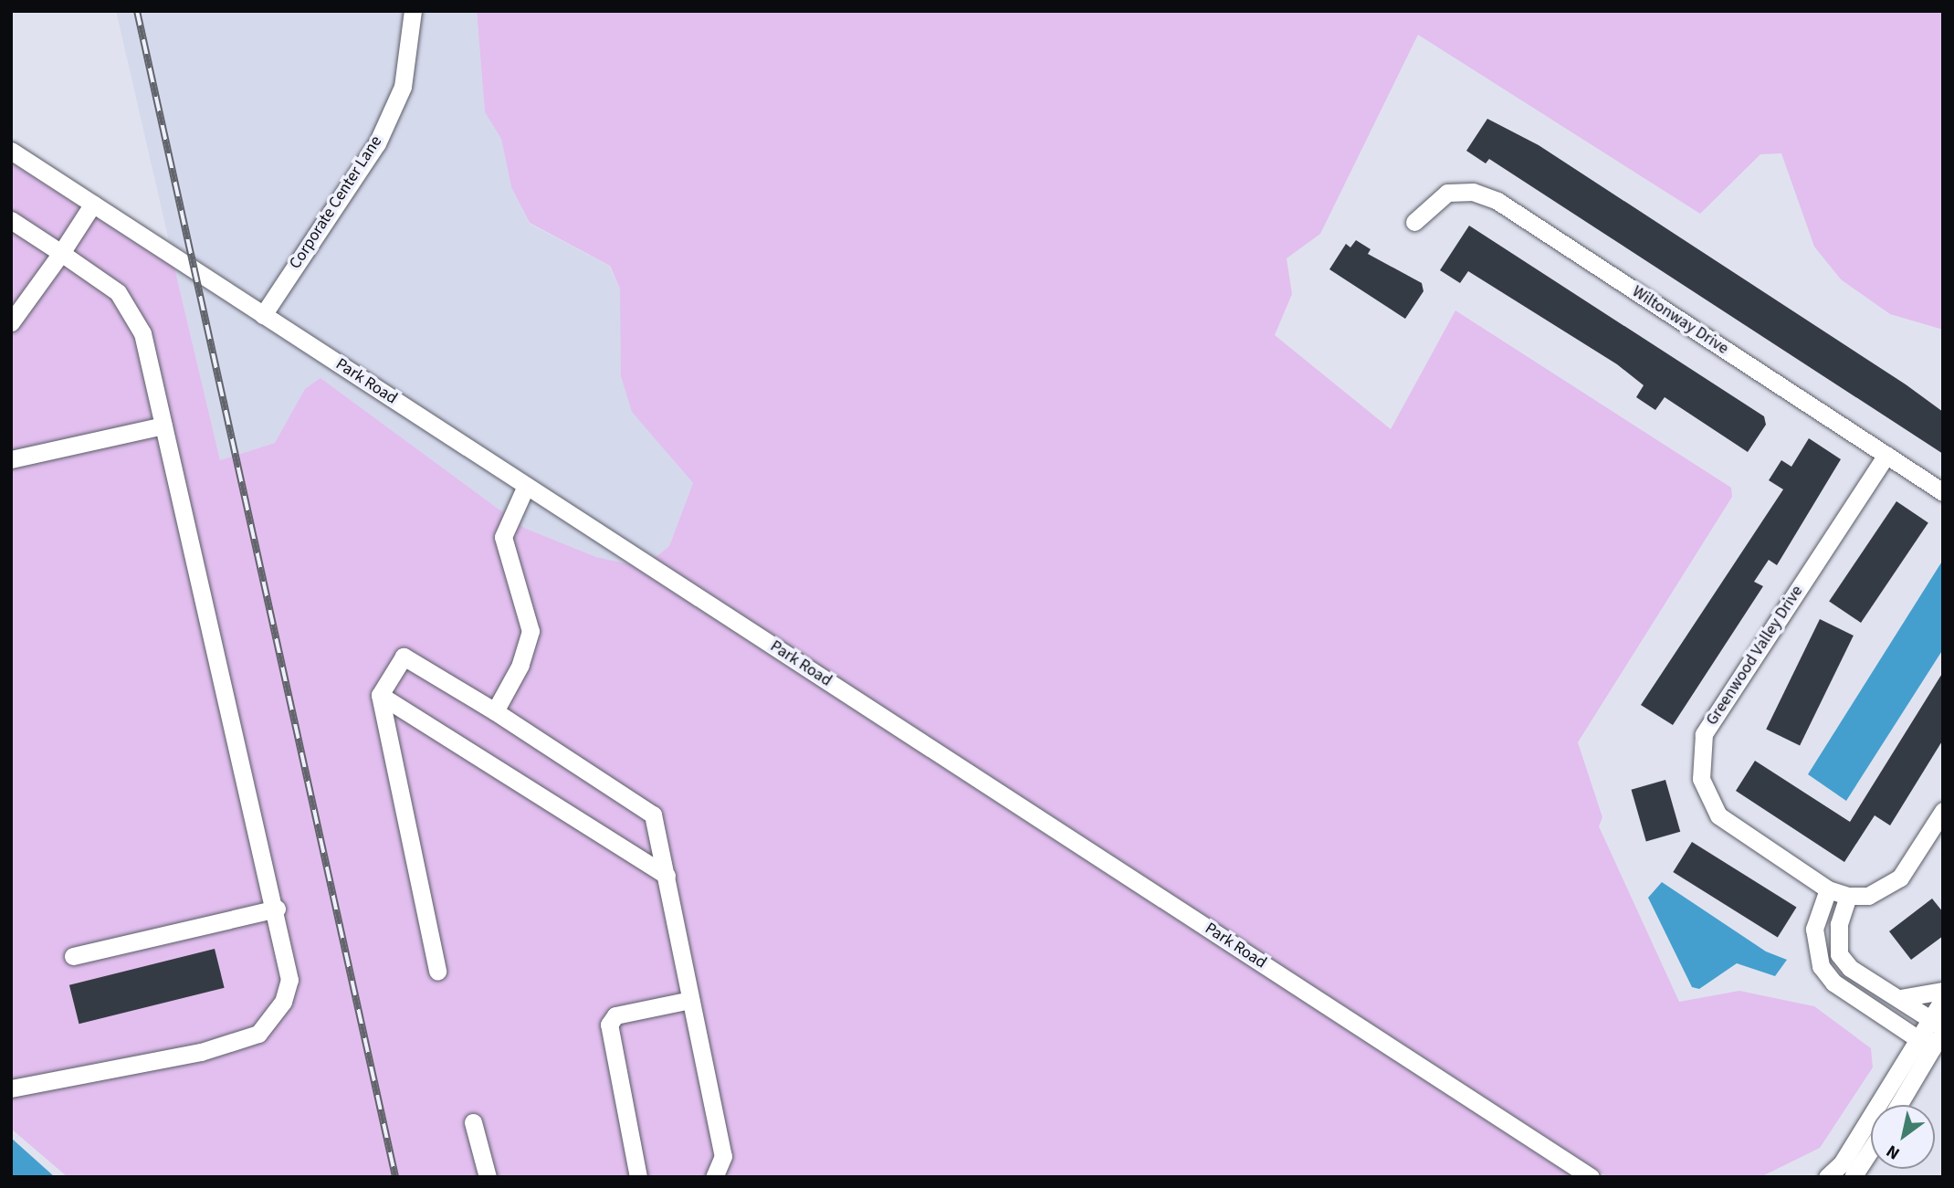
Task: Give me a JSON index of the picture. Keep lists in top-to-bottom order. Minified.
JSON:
{"streets":{"street":["Corporate Center Lane","Wiltonway Drive","Park Road","Greenwood Valley Drive"]},"crossings":[["Corporate Center Lane","Park Road"],["Wiltonway Drive","Greenwood Valley Drive"]],"north":"bottom left"}
